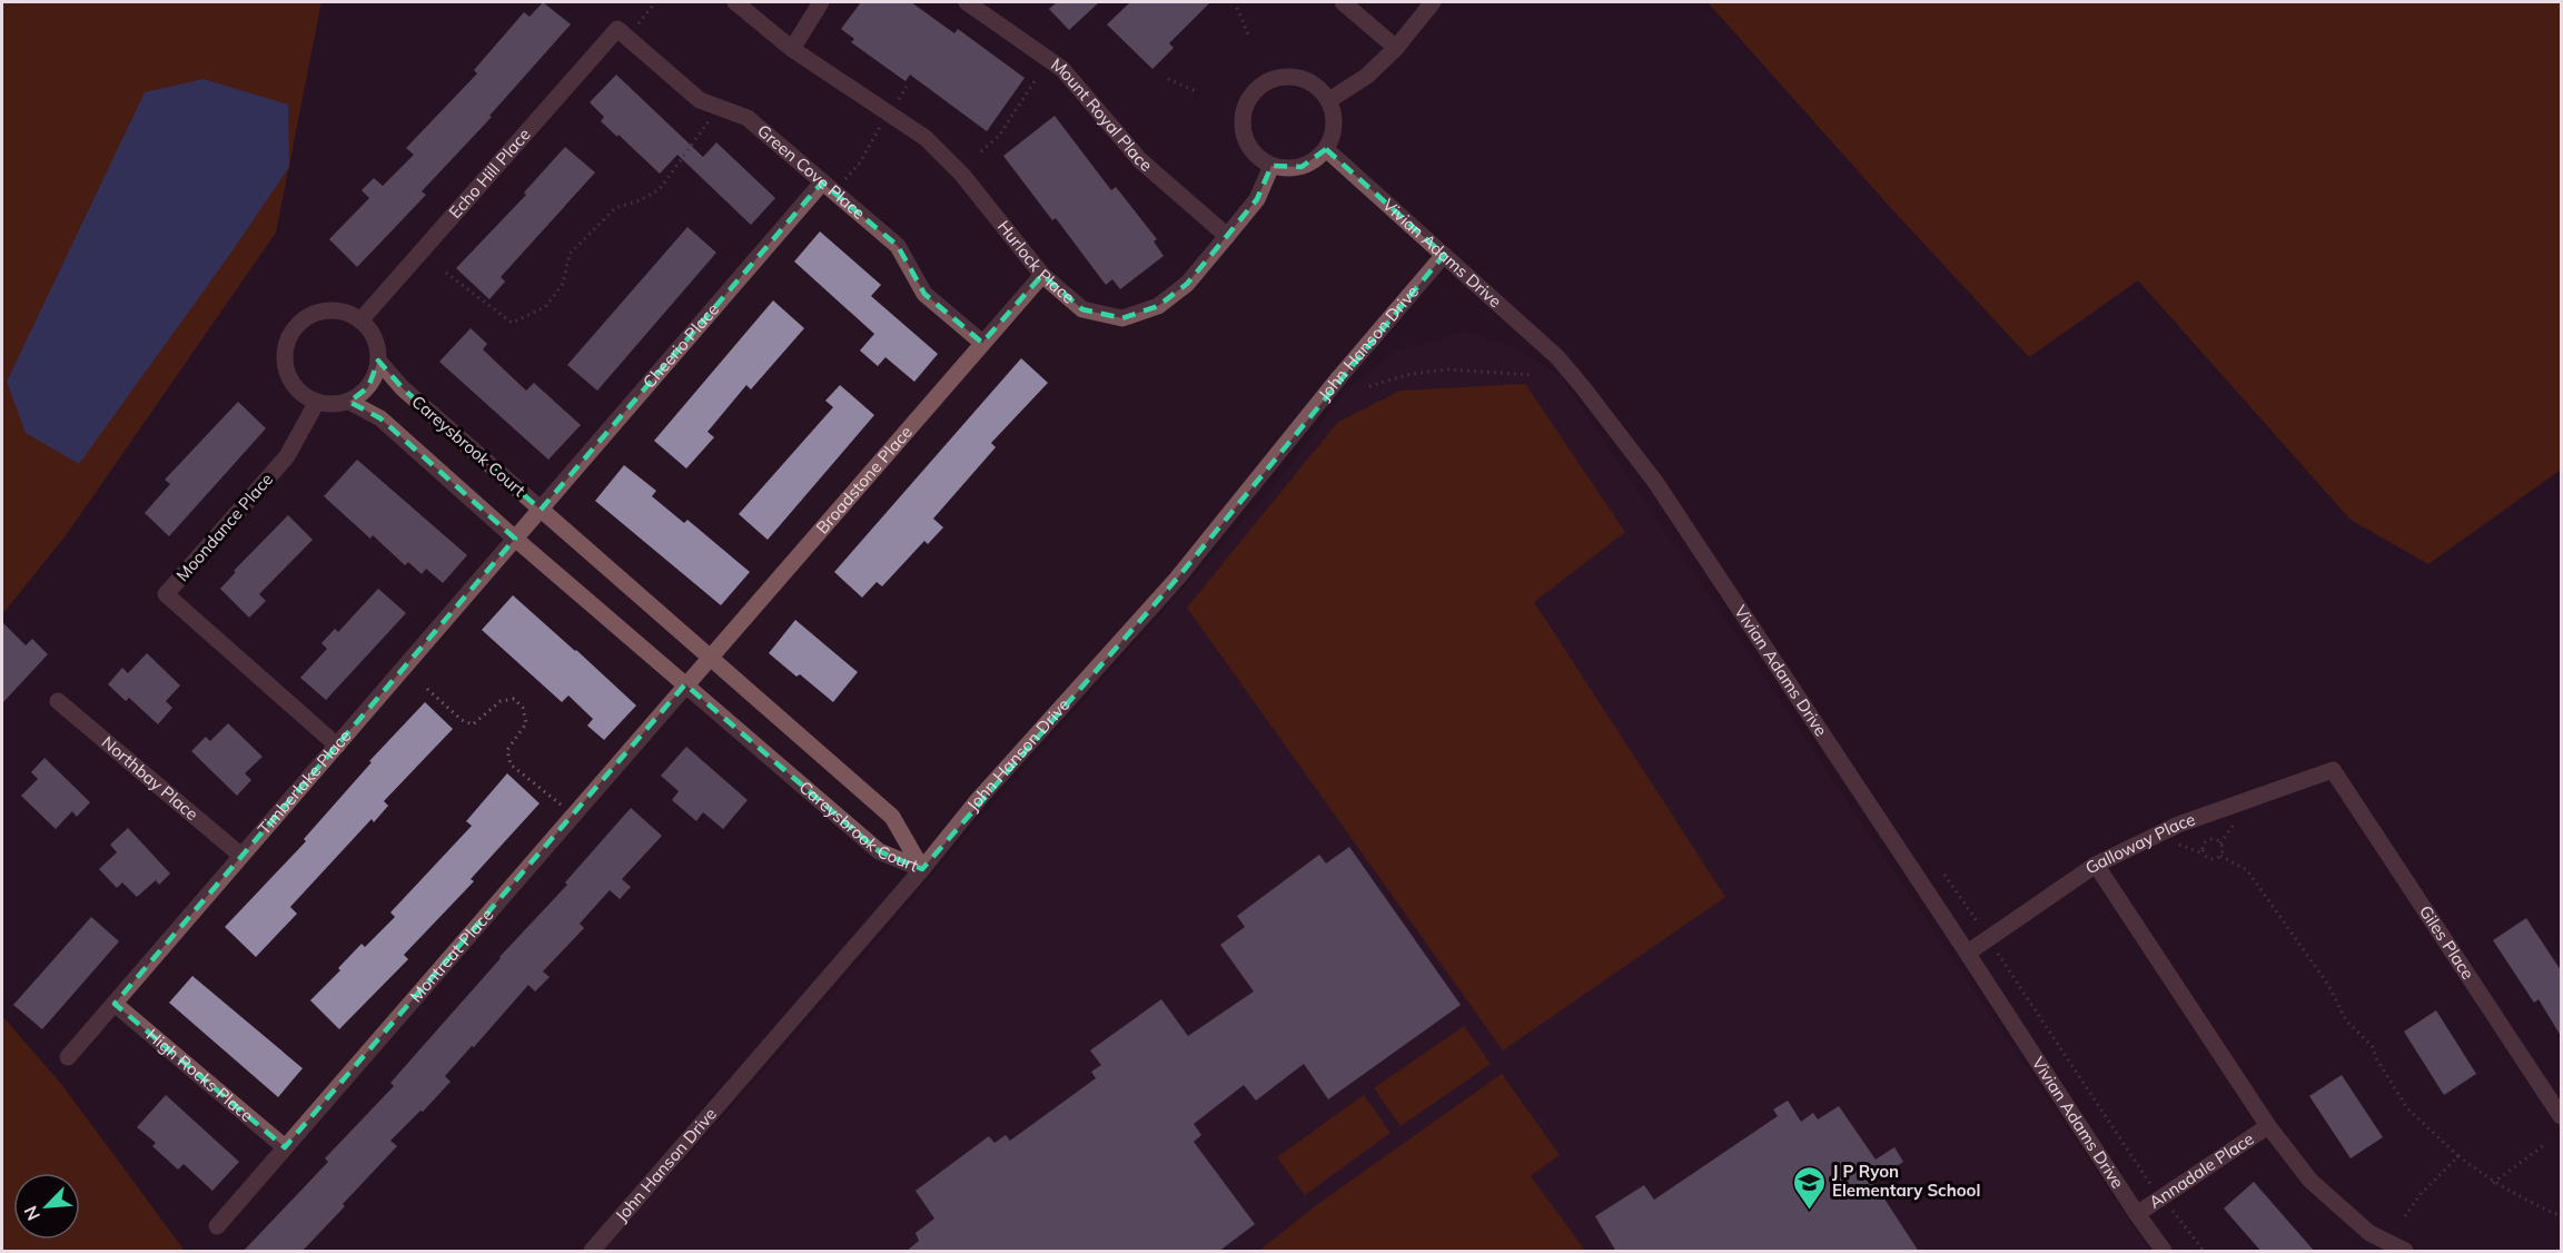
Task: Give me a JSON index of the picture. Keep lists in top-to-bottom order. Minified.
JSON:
{"streets":{"street":["Mount Royal Place","Green Cove Place","Echo Hill Place","Vivian Adams Drive","Hurlock Place","John Hanson Drive","Cheerio Place","Careysbrook Court","Broadstone Place","Moondance Place","Northbay Place","Timberlake Place","Galloway Place","Giles Place","Montreat Place","High Rocks Place","Annadale Place"]},"crossings":[["Mount Royal Place","Hurlock Place"],["Green Cove Place","Echo Hill Place"],["Green Cove Place","Cheerio Place"],["Green Cove Place","Broadstone Place"],["Echo Hill Place","Careysbrook Court"],["Echo Hill Place","Moondance Place"],["Vivian Adams Drive","Hurlock Place"],["Vivian Adams Drive","John Hanson Drive"],["Vivian Adams Drive","Galloway Place"],["Vivian Adams Drive","Annadale Place"],["Hurlock Place","Broadstone Place"],["John Hanson Drive","Careysbrook Court"],["Cheerio Place","Careysbrook Court"],["Cheerio Place","Timberlake Place"],["Careysbrook Court","Broadstone Place"],["Careysbrook Court","Moondance Place"],["Careysbrook Court","Timberlake Place"],["Careysbrook Court","Montreat Place"],["Broadstone Place","Montreat Place"],["Moondance Place","Timberlake Place"],["Northbay Place","Timberlake Place"],["Timberlake Place","High Rocks Place"],["Galloway Place","Giles Place"],["Montreat Place","High Rocks Place"]],"places":{"school or university":["J P Ryon Elementary School"]},"north":"bottom left"}
